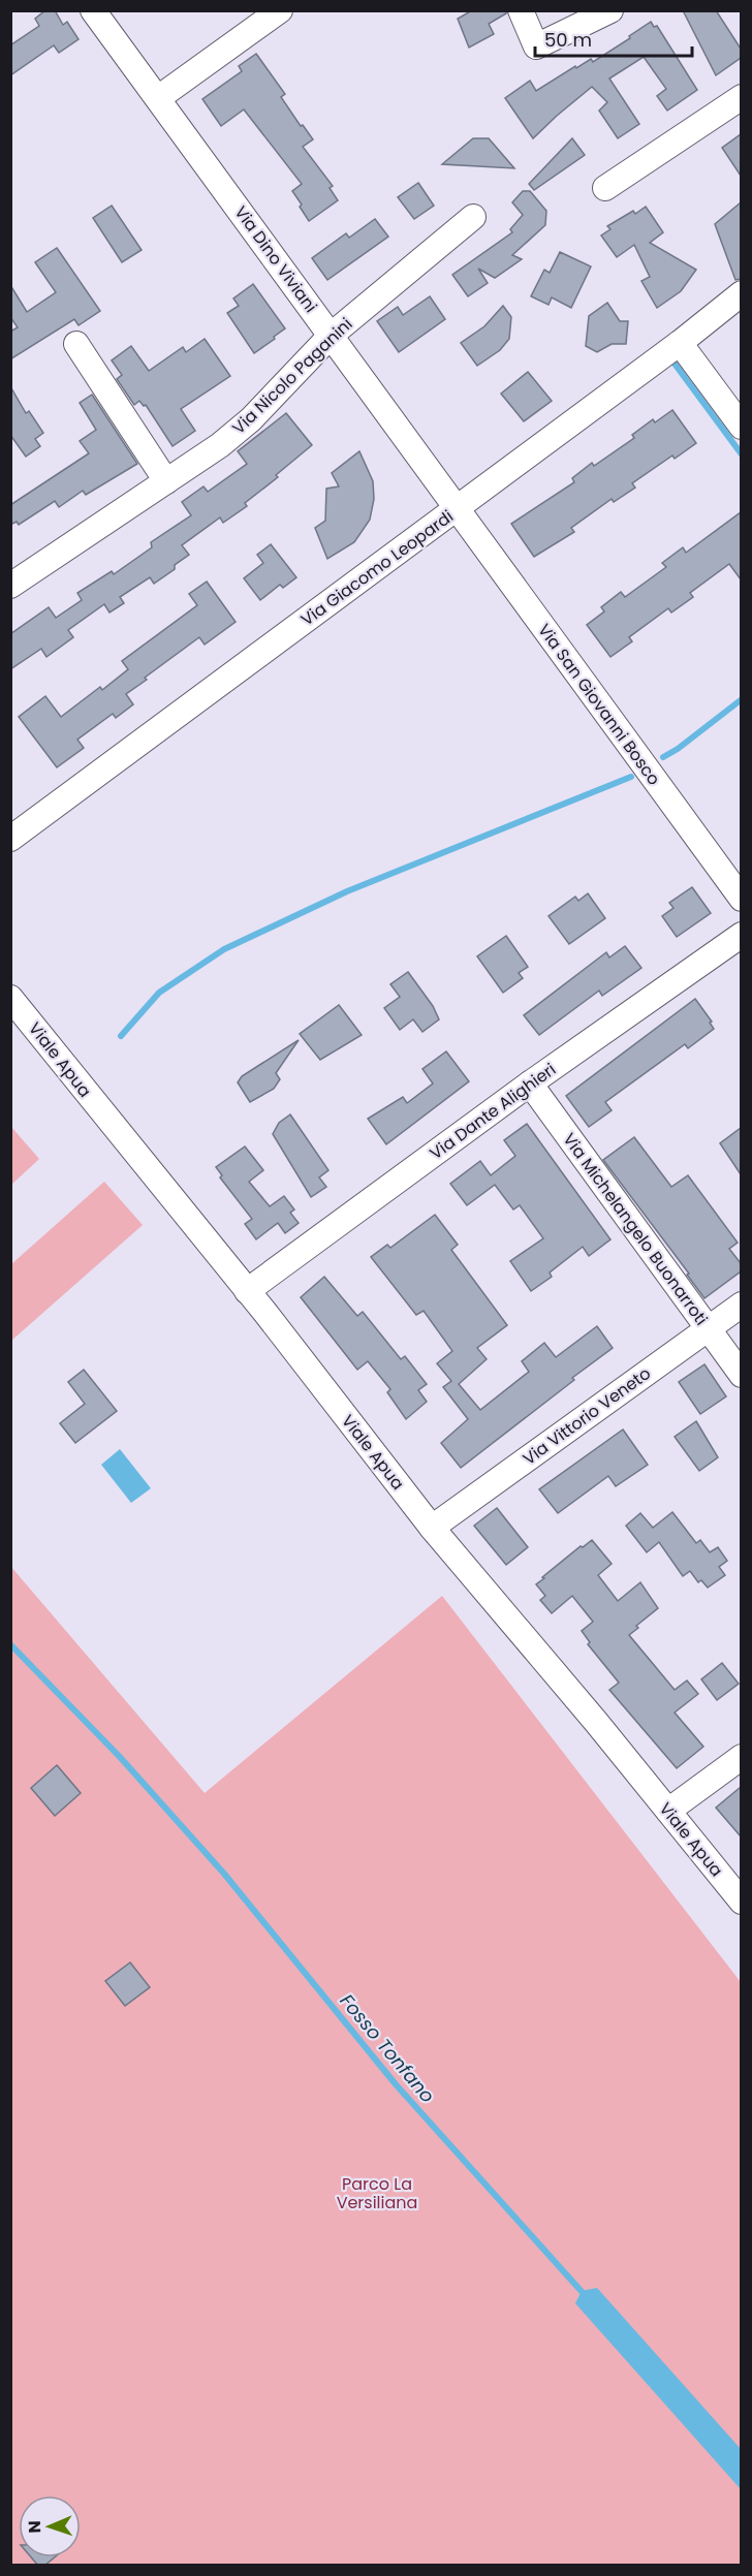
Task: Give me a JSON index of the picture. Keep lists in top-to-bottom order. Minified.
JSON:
{"streets":{"street":["Via Dino Viviani","Via Nicolo Paganini","Via Giacomo Leopardi","Via San Giovanni Bosco","Viale Apua","Via Dante Alighieri","Via Michelangelo Buonarroti","Via Vittorio Veneto"]},"crossings":[["Via Dino Viviani","Via Nicolo Paganini"],["Via Dino Viviani","Via Giacomo Leopardi"],["Via Dino Viviani","Via San Giovanni Bosco"],["Via Giacomo Leopardi","Via San Giovanni Bosco"],["Viale Apua","Via Dante Alighieri"],["Viale Apua","Via Vittorio Veneto"],["Via Dante Alighieri","Via Michelangelo Buonarroti"],["Via Michelangelo Buonarroti","Via Vittorio Veneto"]],"water":["Fosso Tonfano"],"parks":["Parco La Versiliana"],"scale_bar":"50 m","north":"left"}
